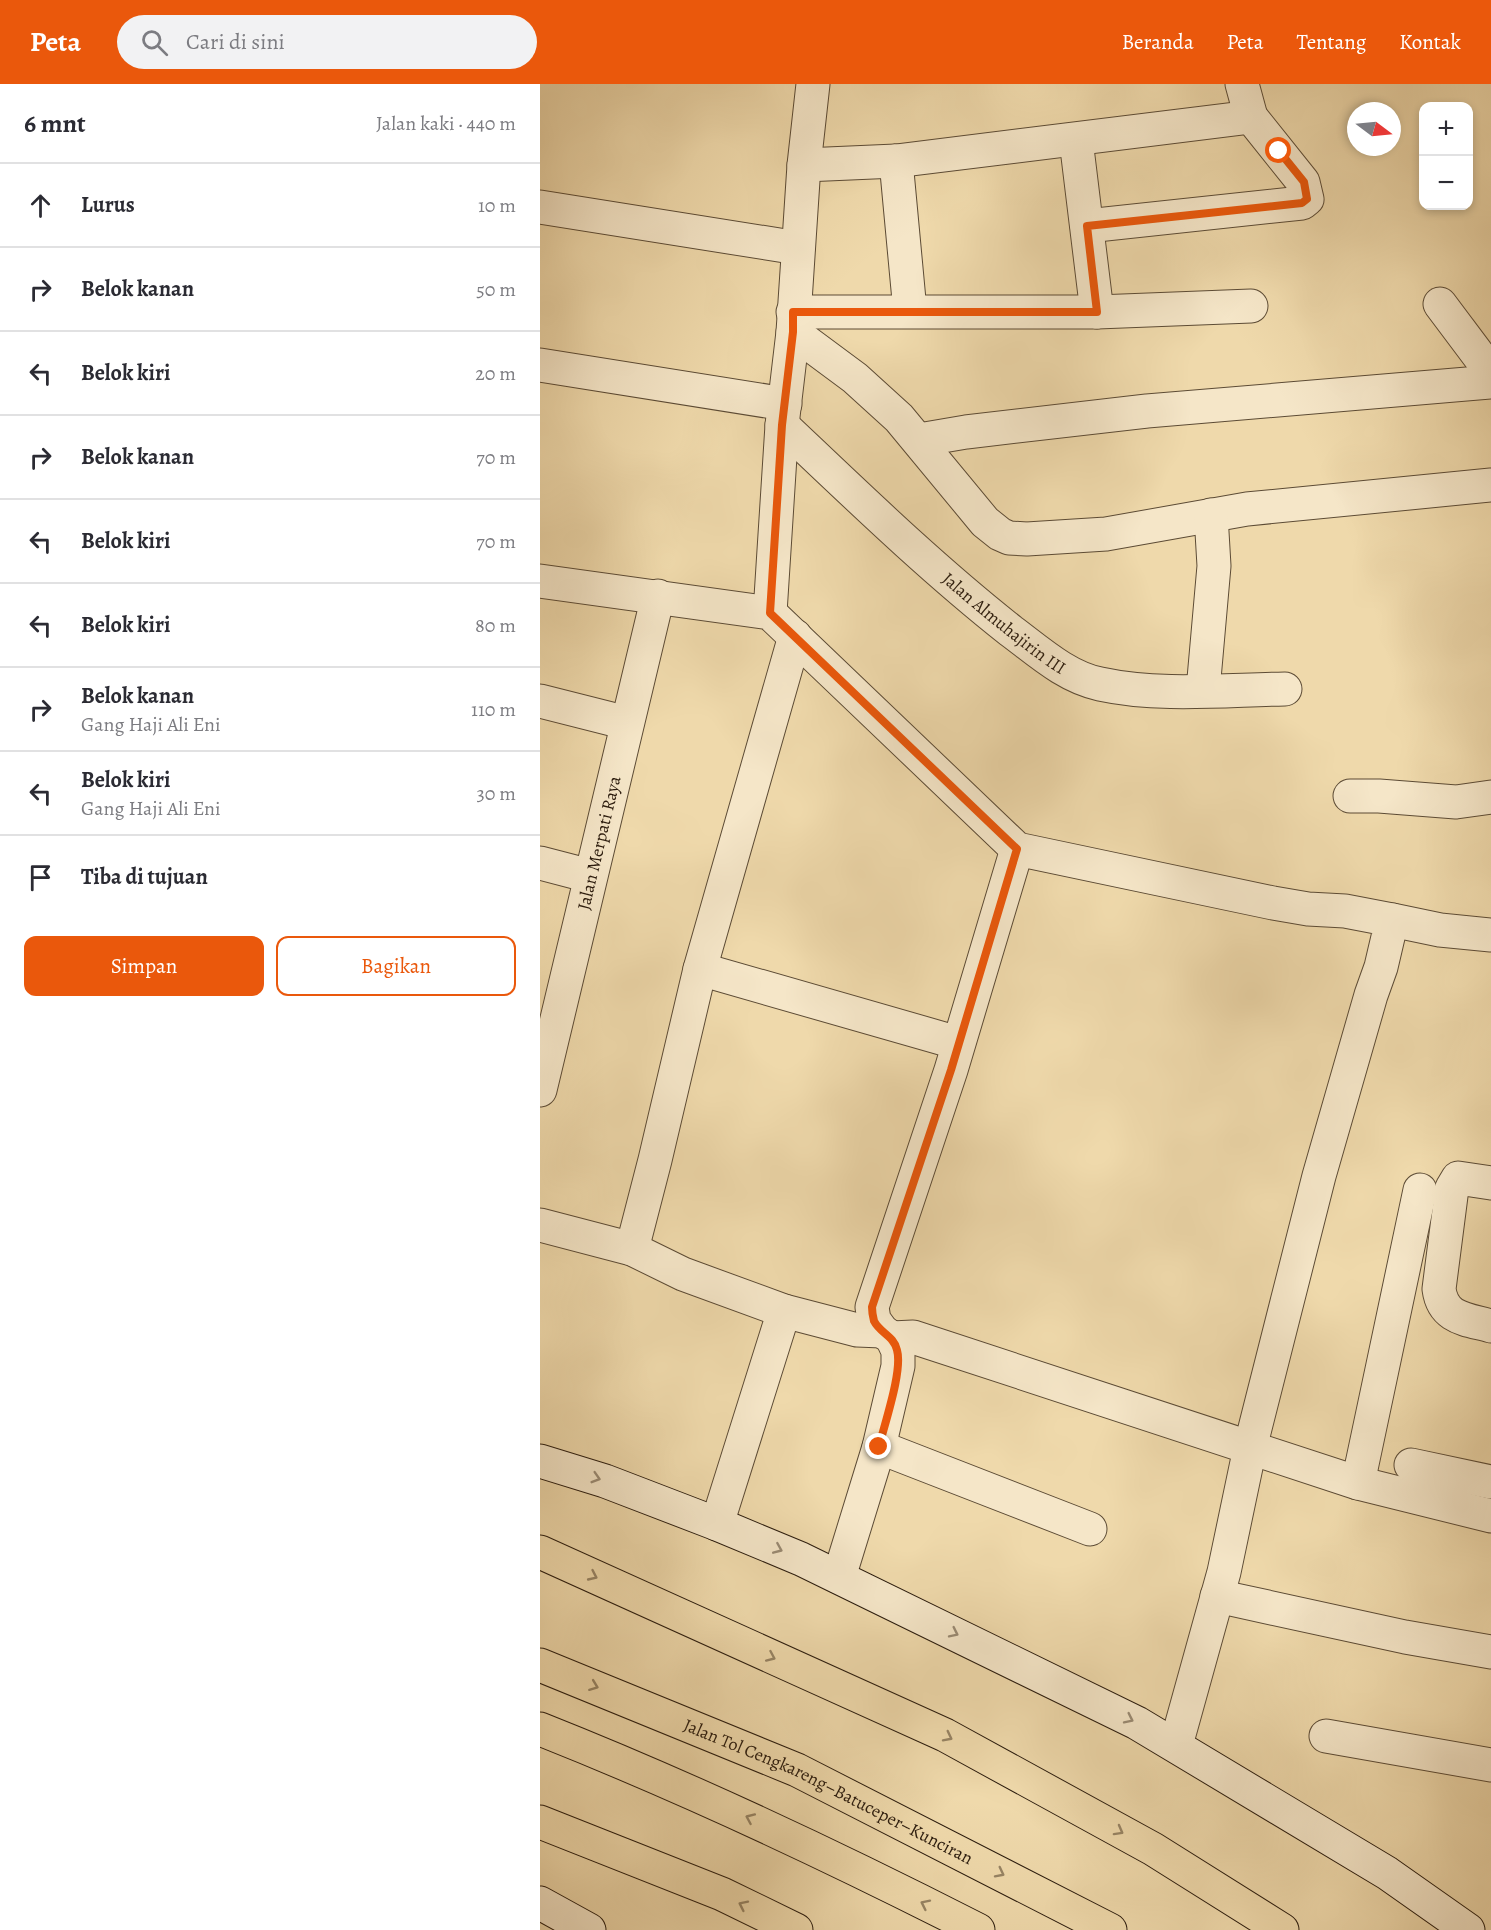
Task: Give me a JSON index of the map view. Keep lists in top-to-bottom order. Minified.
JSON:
{"streets":{"highway":["Jalan Tol Cengkareng–Batuceper–Kunciran"],"street":["Jalan Almuhajirin III","Jalan Merpati Raya"]},"north":"right","page":{"header":"Peta","search":"Cari di sini","nav":["Beranda","Peta","Tentang","Kontak"],"heading":["6 mnt","Jalan kaki · 440 m"],"map_buttons":["+","−"],"list":[["Lurus","10 m"],["Belok kanan","50 m"],["Belok kiri","20 m"],["Belok kanan","70 m"],["Belok kiri","70 m"],["Belok kiri","80 m"],["Belok kanan","Gang Haji Ali Eni","110 m"],["Belok kiri","Gang Haji Ali Eni","30 m"],"Tiba di tujuan"],"buttons":["Simpan","Bagikan"]}}
